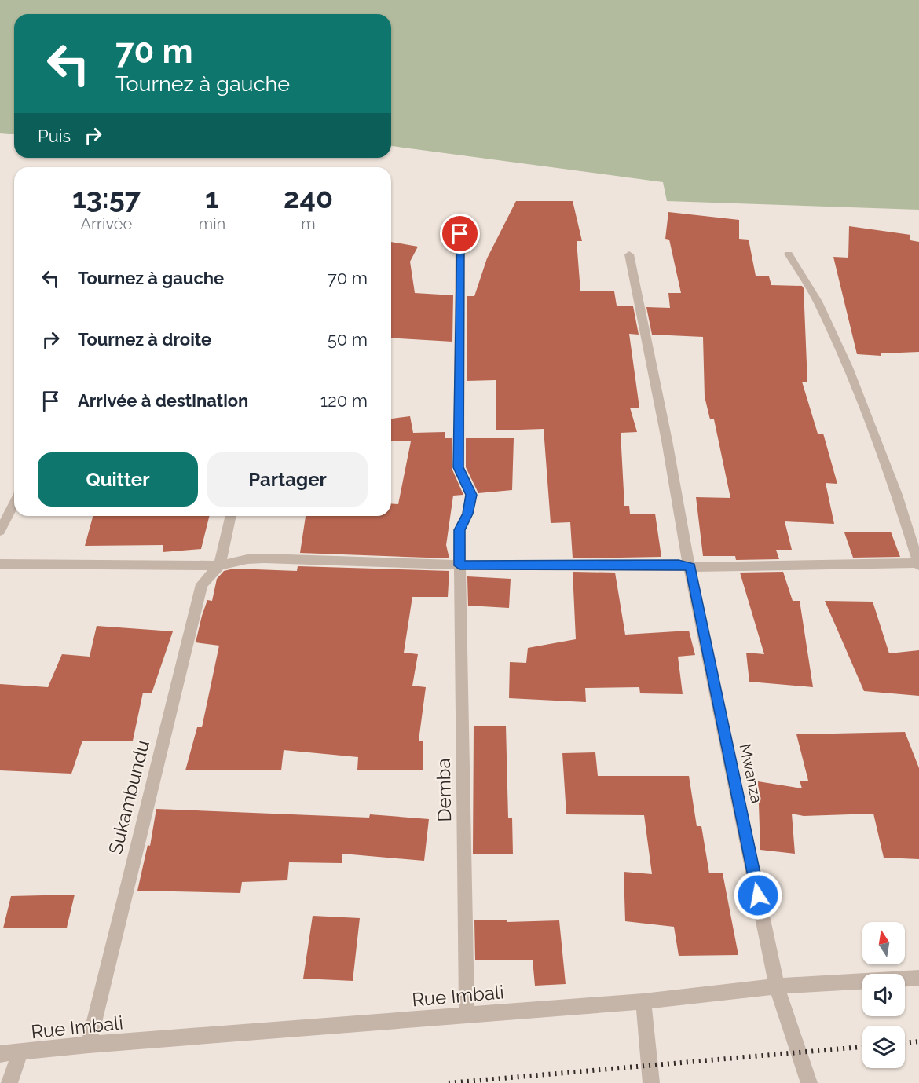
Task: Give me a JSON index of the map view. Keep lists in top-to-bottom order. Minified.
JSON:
{"streets":{"street":["Mwanza","Demba","Sukambundu","Rue Imbali"]},"crossings":[["Mwanza","Rue Imbali"],["Demba","Rue Imbali"],["Sukambundu","Rue Imbali"]],"north":"top","page":{"turn":["70 m","Tournez à gauche"],"then":"Puis","eta":["13:57","Arrivée","1","min","240","m"],"list":[{"name":"Tournez à gauche","value":"70 m"},{"name":"Tournez à droite","value":"50 m"},{"name":"Arrivée à destination","value":"120 m"}],"buttons":["Quitter","Partager"]}}
